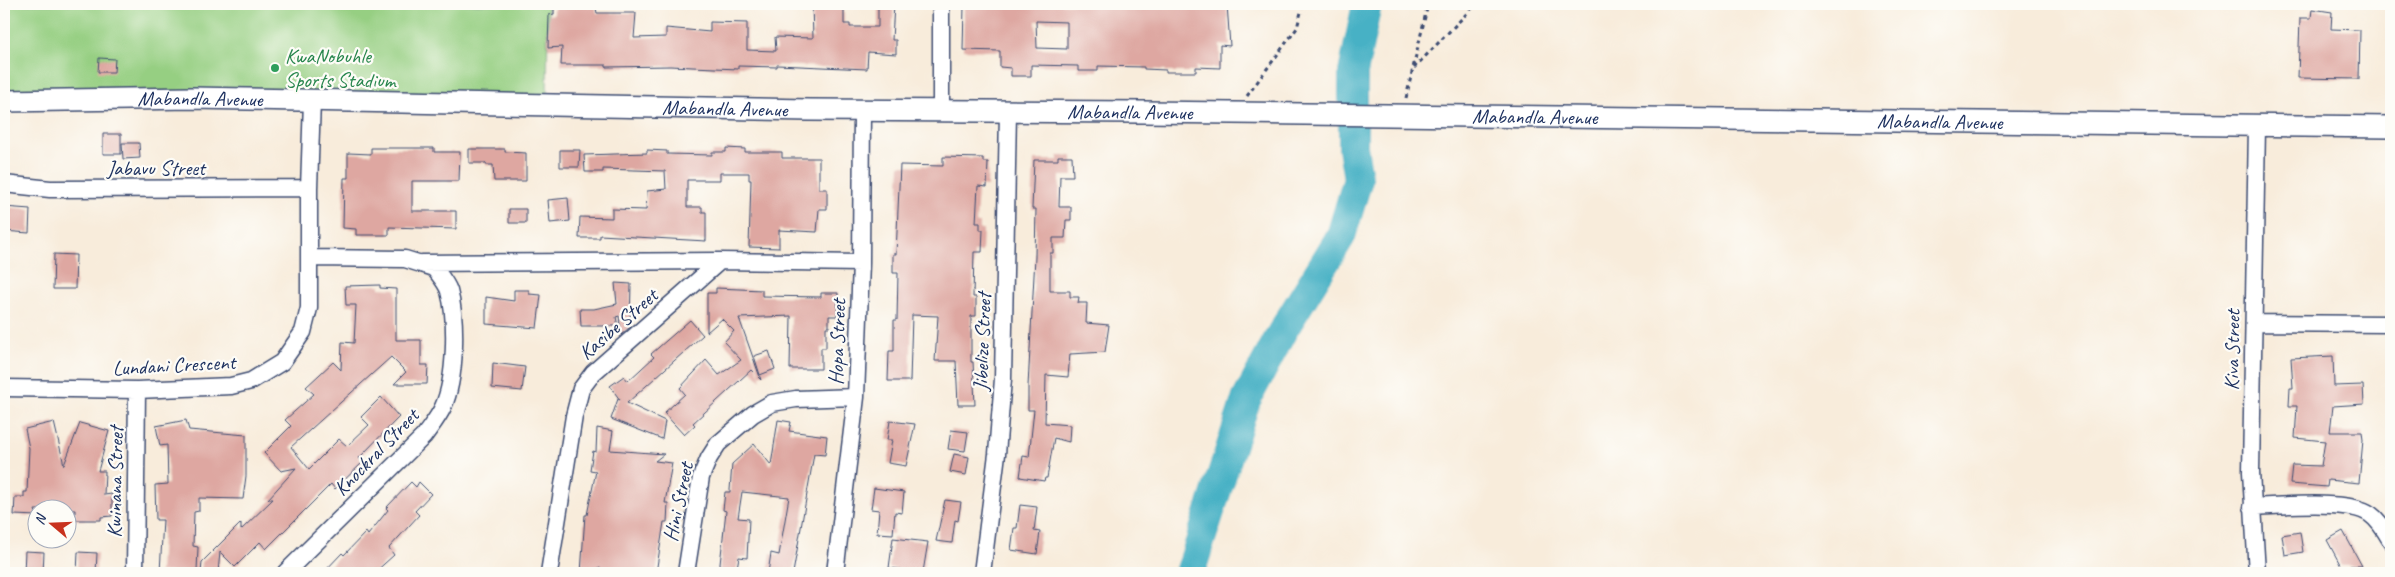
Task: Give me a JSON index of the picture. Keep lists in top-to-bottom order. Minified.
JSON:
{"streets":{"street":["Mabandla Avenue","Jabavu Street","Kasibe Street","Hopa Street","Jibelize Street","Kiva Street","Lundani Crescent","Knockral Street","Kwinana Street","Hini Street"]},"crossings":[["Mabandla Avenue","Hopa Street"],["Mabandla Avenue","Jibelize Street"],["Mabandla Avenue","Kiva Street"],["Mabandla Avenue","Lundani Crescent"],["Jabavu Street","Lundani Crescent"],["Kasibe Street","Knockral Street"],["Hopa Street","Hini Street"],["Lundani Crescent","Knockral Street"],["Lundani Crescent","Kwinana Street"]],"places":["KwaNobuhle Sports Stadium"],"north":"left"}
